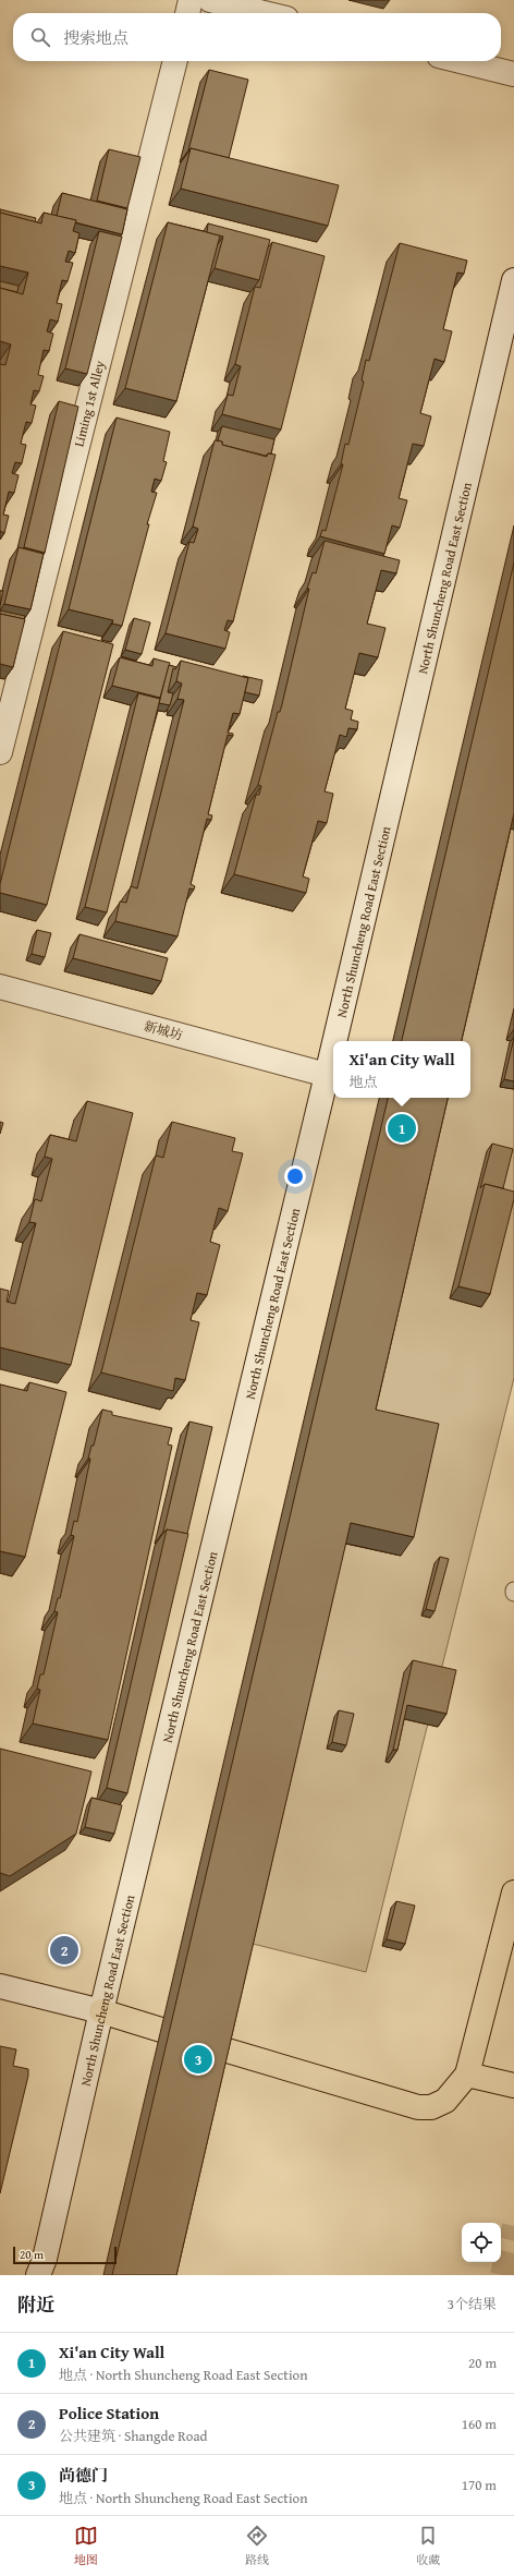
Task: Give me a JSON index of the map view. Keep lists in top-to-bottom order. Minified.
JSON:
{"streets":{"street":["Liming 1st Alley","North Shuncheng Road East Section","新城坊"]},"crossings":[["North Shuncheng Road East Section","新城坊"]],"scale_bar":"20 m","page":{"search":"搜索地点","popup":["Xi'an City Wall","地点"],"pins":["1","2","3"],"scale":"20 m","heading":["附近","3个结果"],"list":[{"mark":"1","name":"Xi'an City Wall","note":"地点 · North Shuncheng Road East Section","value":"20 m"},{"mark":"2","name":"Police Station","note":"公共建筑 · Shangde Road","value":"160 m"},{"mark":"3","name":"尚德门","note":"地点 · North Shuncheng Road East Section","value":"170 m"}],"nav":["地图","路线","收藏"]}}
